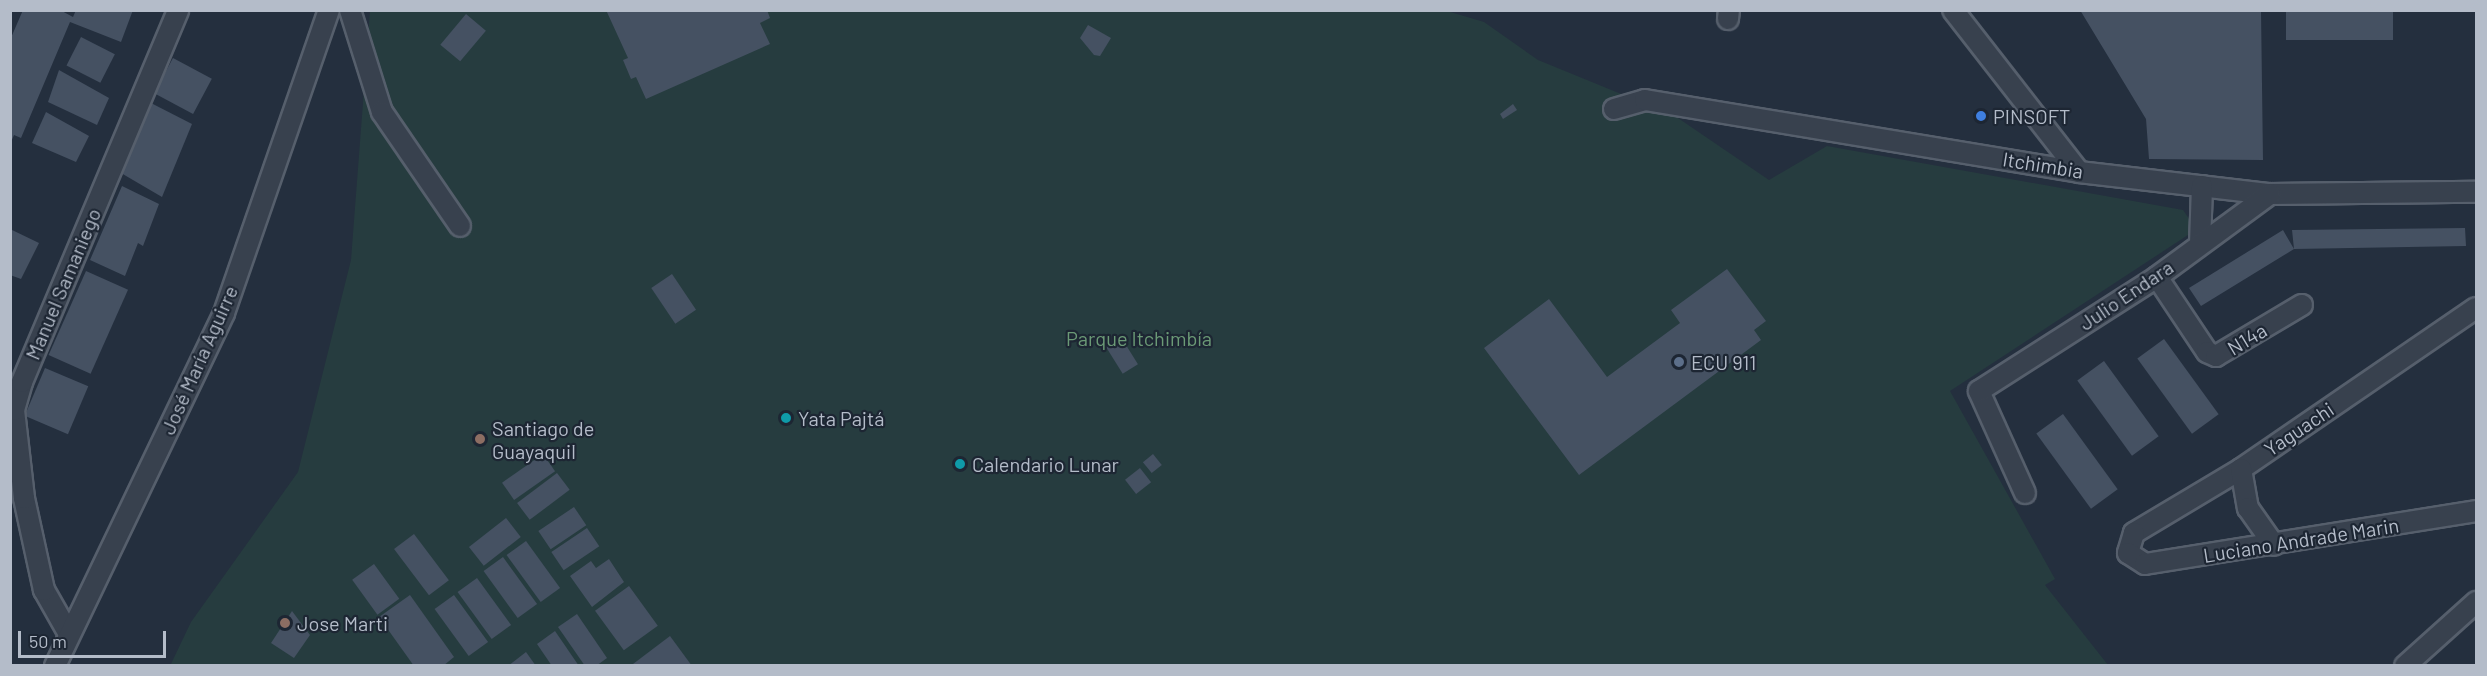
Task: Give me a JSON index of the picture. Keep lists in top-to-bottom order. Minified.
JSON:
{"streets":{"street":["Itchimbia","Manuel Samaniego","Julio Endara","N14a","José María Aguirre","Yaguachi","Luciano Andrade Marin"]},"crossings":[["Itchimbia","Julio Endara"],["Manuel Samaniego","José María Aguirre"],["Julio Endara","N14a"],["Yaguachi","Luciano Andrade Marin"]],"parks":["Parque Itchimbía"],"places":["PINSOFT","ECU 911","Yata Pajtá","Santiago de Guayaquil","Calendario Lunar","Jose Marti"],"scale_bar":"50 m"}
